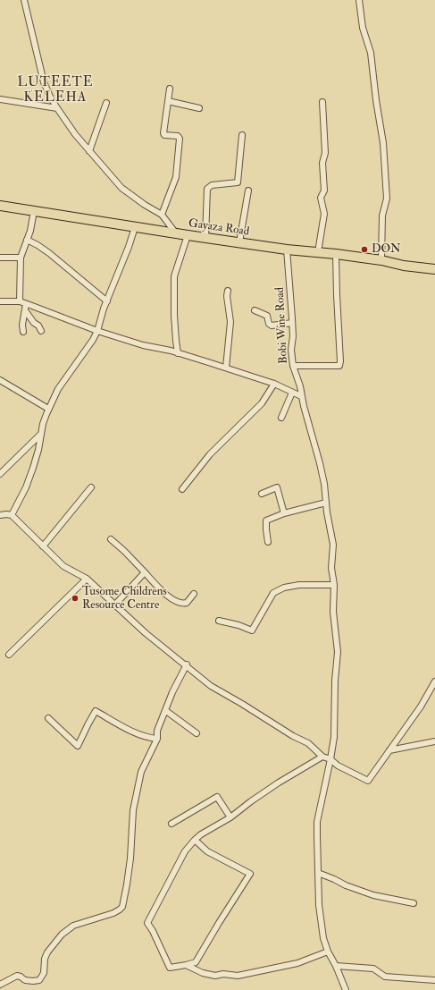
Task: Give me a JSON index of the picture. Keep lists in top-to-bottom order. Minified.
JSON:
{"streets":{"main road":["Gayaza Road"],"street":["Bobi Wine Road"]},"crossings":[["Gayaza Road","Bobi Wine Road"]],"districts":["LUTEETE KELEHA"],"places":["DON","Tusome Childrens Resource Centre"]}
